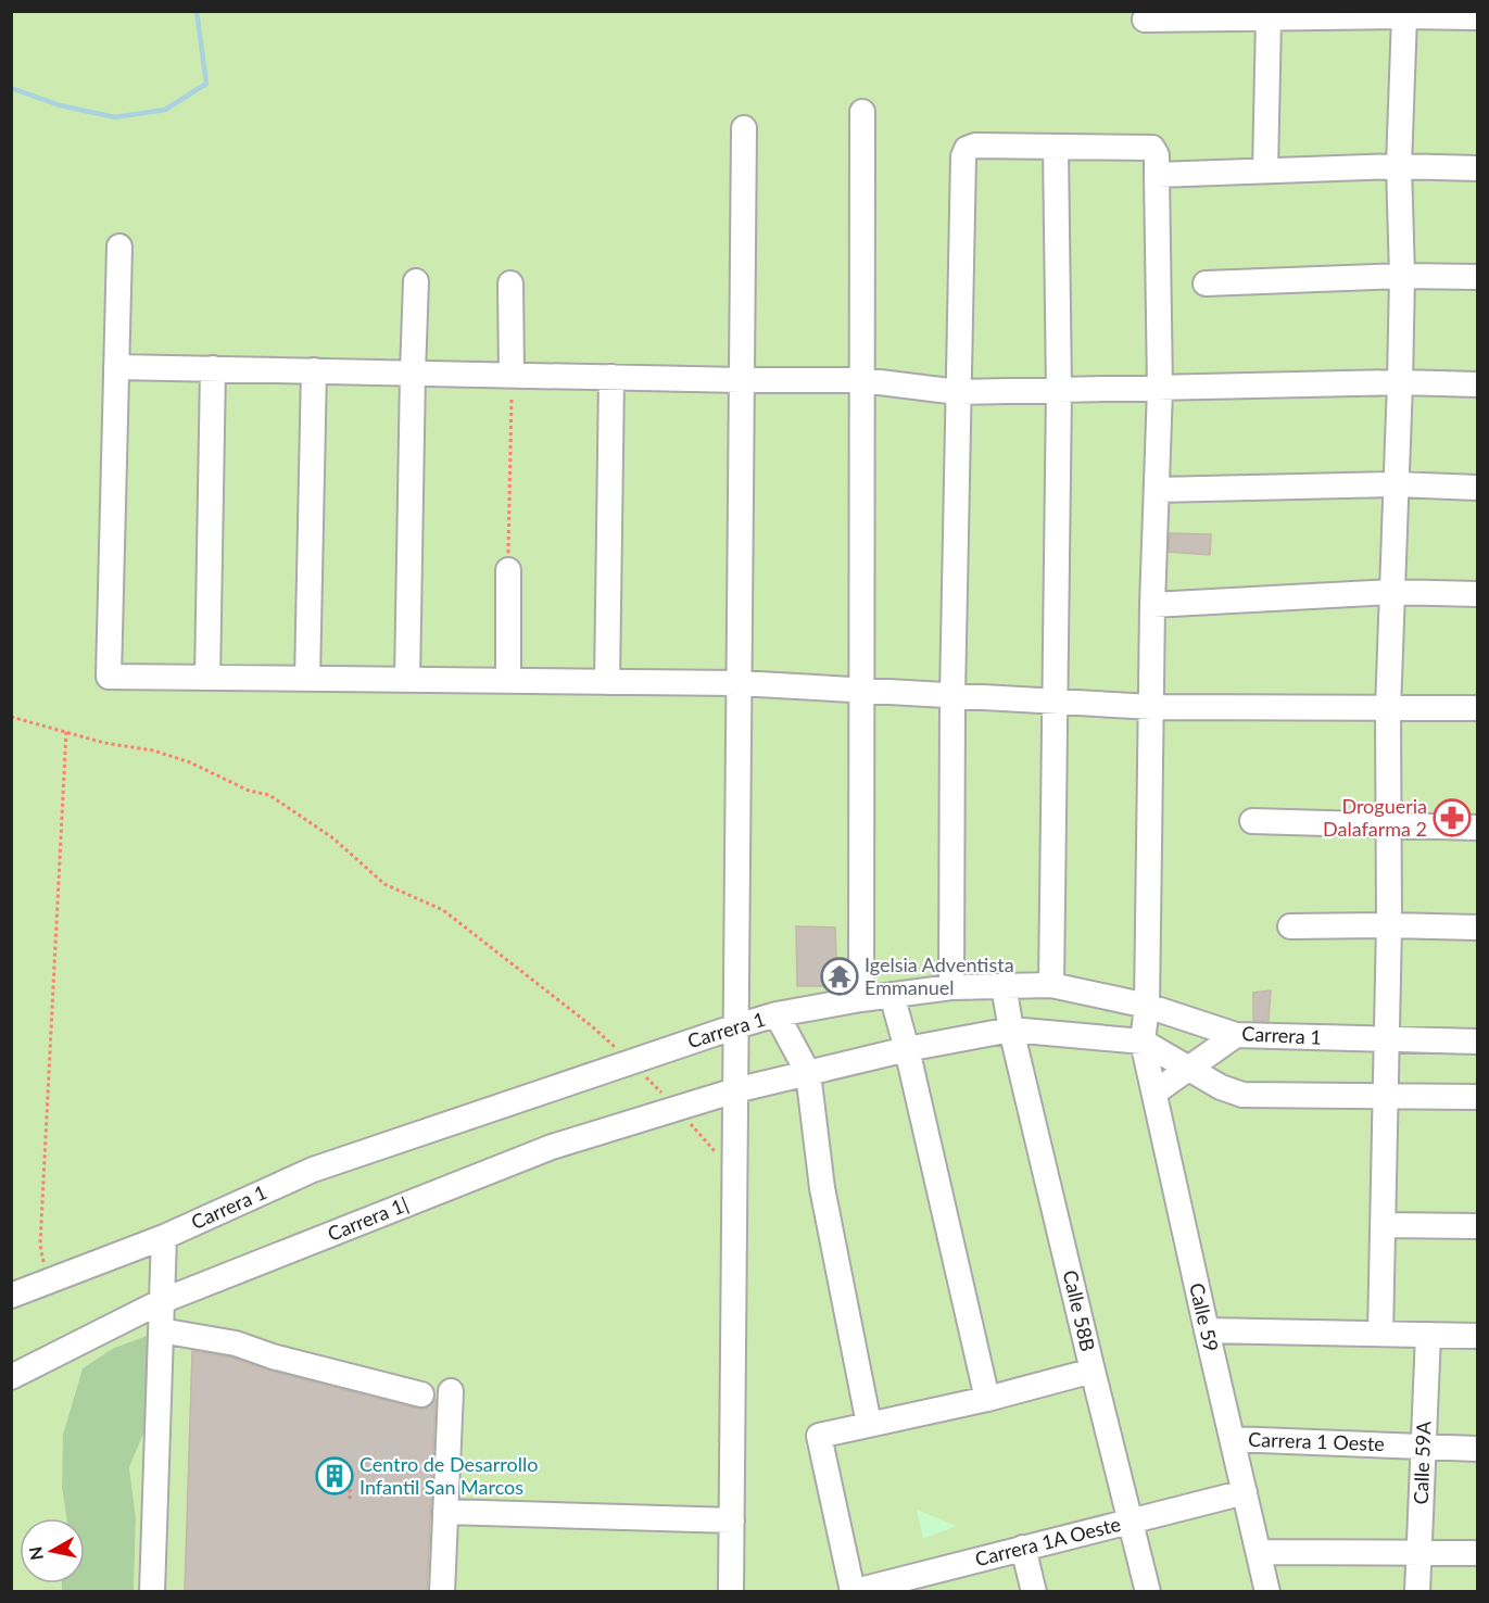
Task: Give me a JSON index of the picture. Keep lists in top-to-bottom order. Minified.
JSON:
{"streets":{"street":["Carrera 1","Carrera 1|","Calle 58B","Calle 59","Carrera 1 Oeste","Calle 59A","Carrera 1A Oeste"]},"crossings":[["Carrera 1","Calle 58B"],["Carrera 1","Calle 59"],["Carrera 1|","Calle 58B"],["Carrera 1|","Calle 59"],["Calle 58B","Carrera 1A Oeste"],["Calle 59","Carrera 1 Oeste"],["Calle 59","Carrera 1A Oeste"],["Carrera 1 Oeste","Calle 59A"]],"places":{"pharmacy":["Drogueria Dalafarma 2"],"temple":["Igelsia Adventista Emmanuel"],"building":["Centro de Desarrollo Infantil San Marcos"]},"north":"left"}
